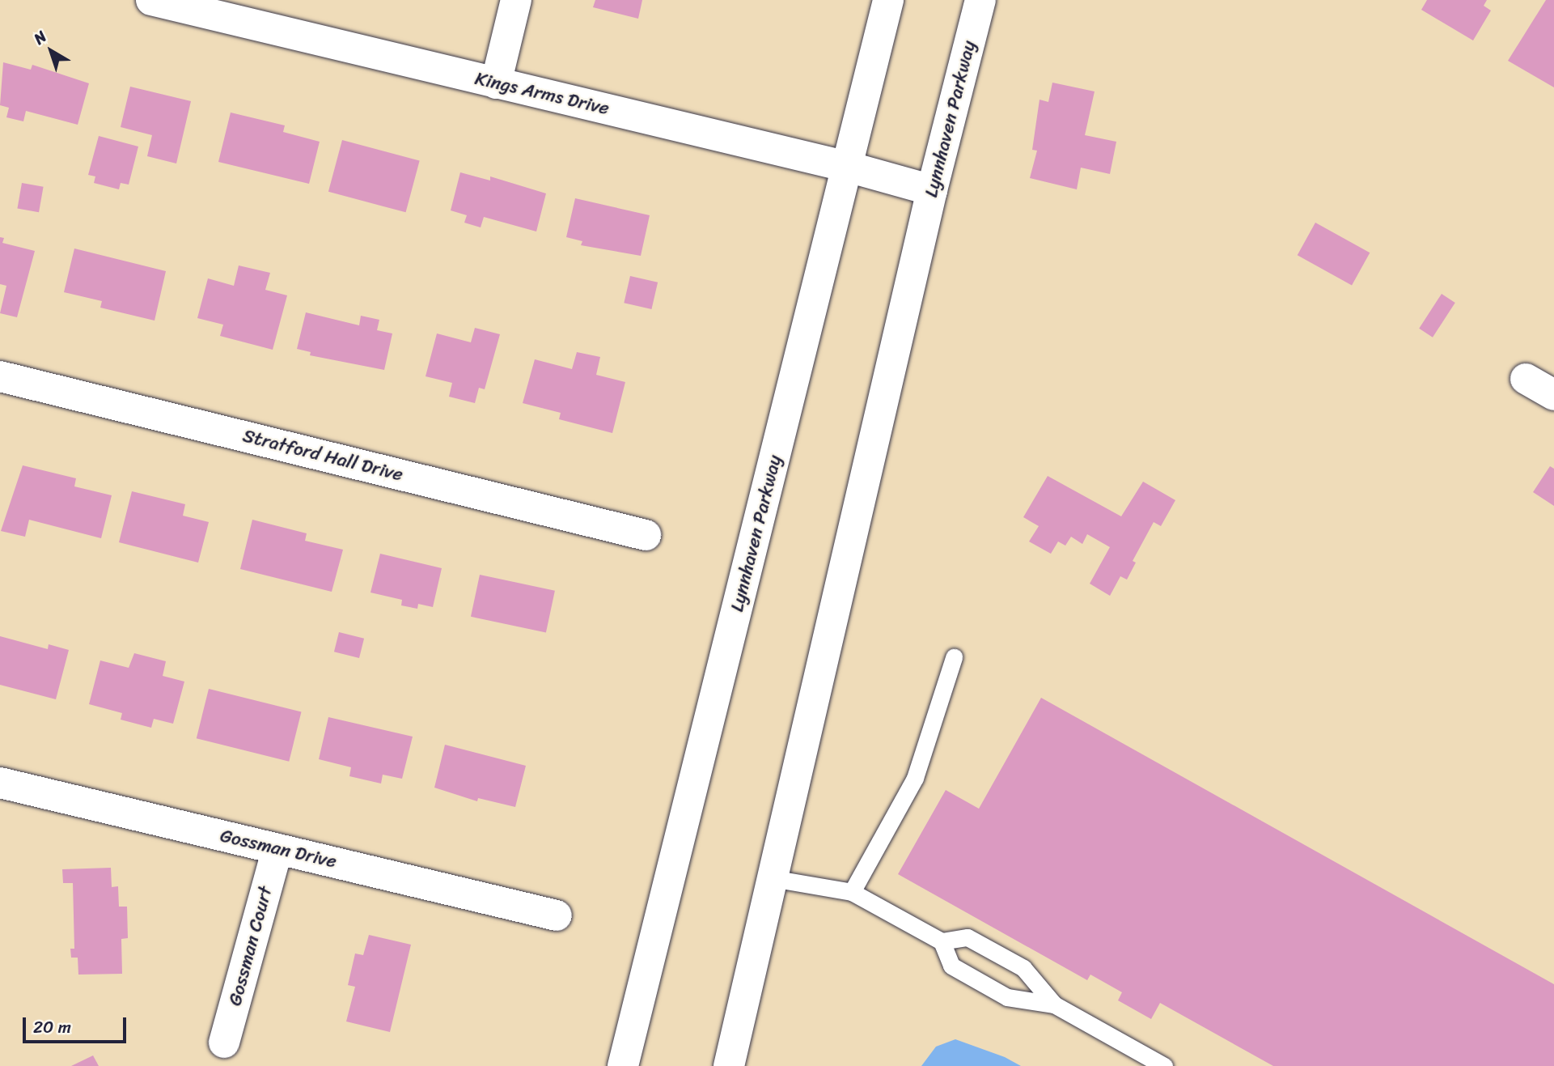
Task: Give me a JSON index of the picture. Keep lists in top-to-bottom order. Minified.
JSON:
{"streets":{"street":["Kings Arms Drive","Lynnhaven Parkway","Stratford Hall Drive","Gossman Drive","Gossman Court"]},"crossings":[["Kings Arms Drive","Lynnhaven Parkway"],["Gossman Drive","Gossman Court"]],"scale_bar":"20 m","north":"top left"}
